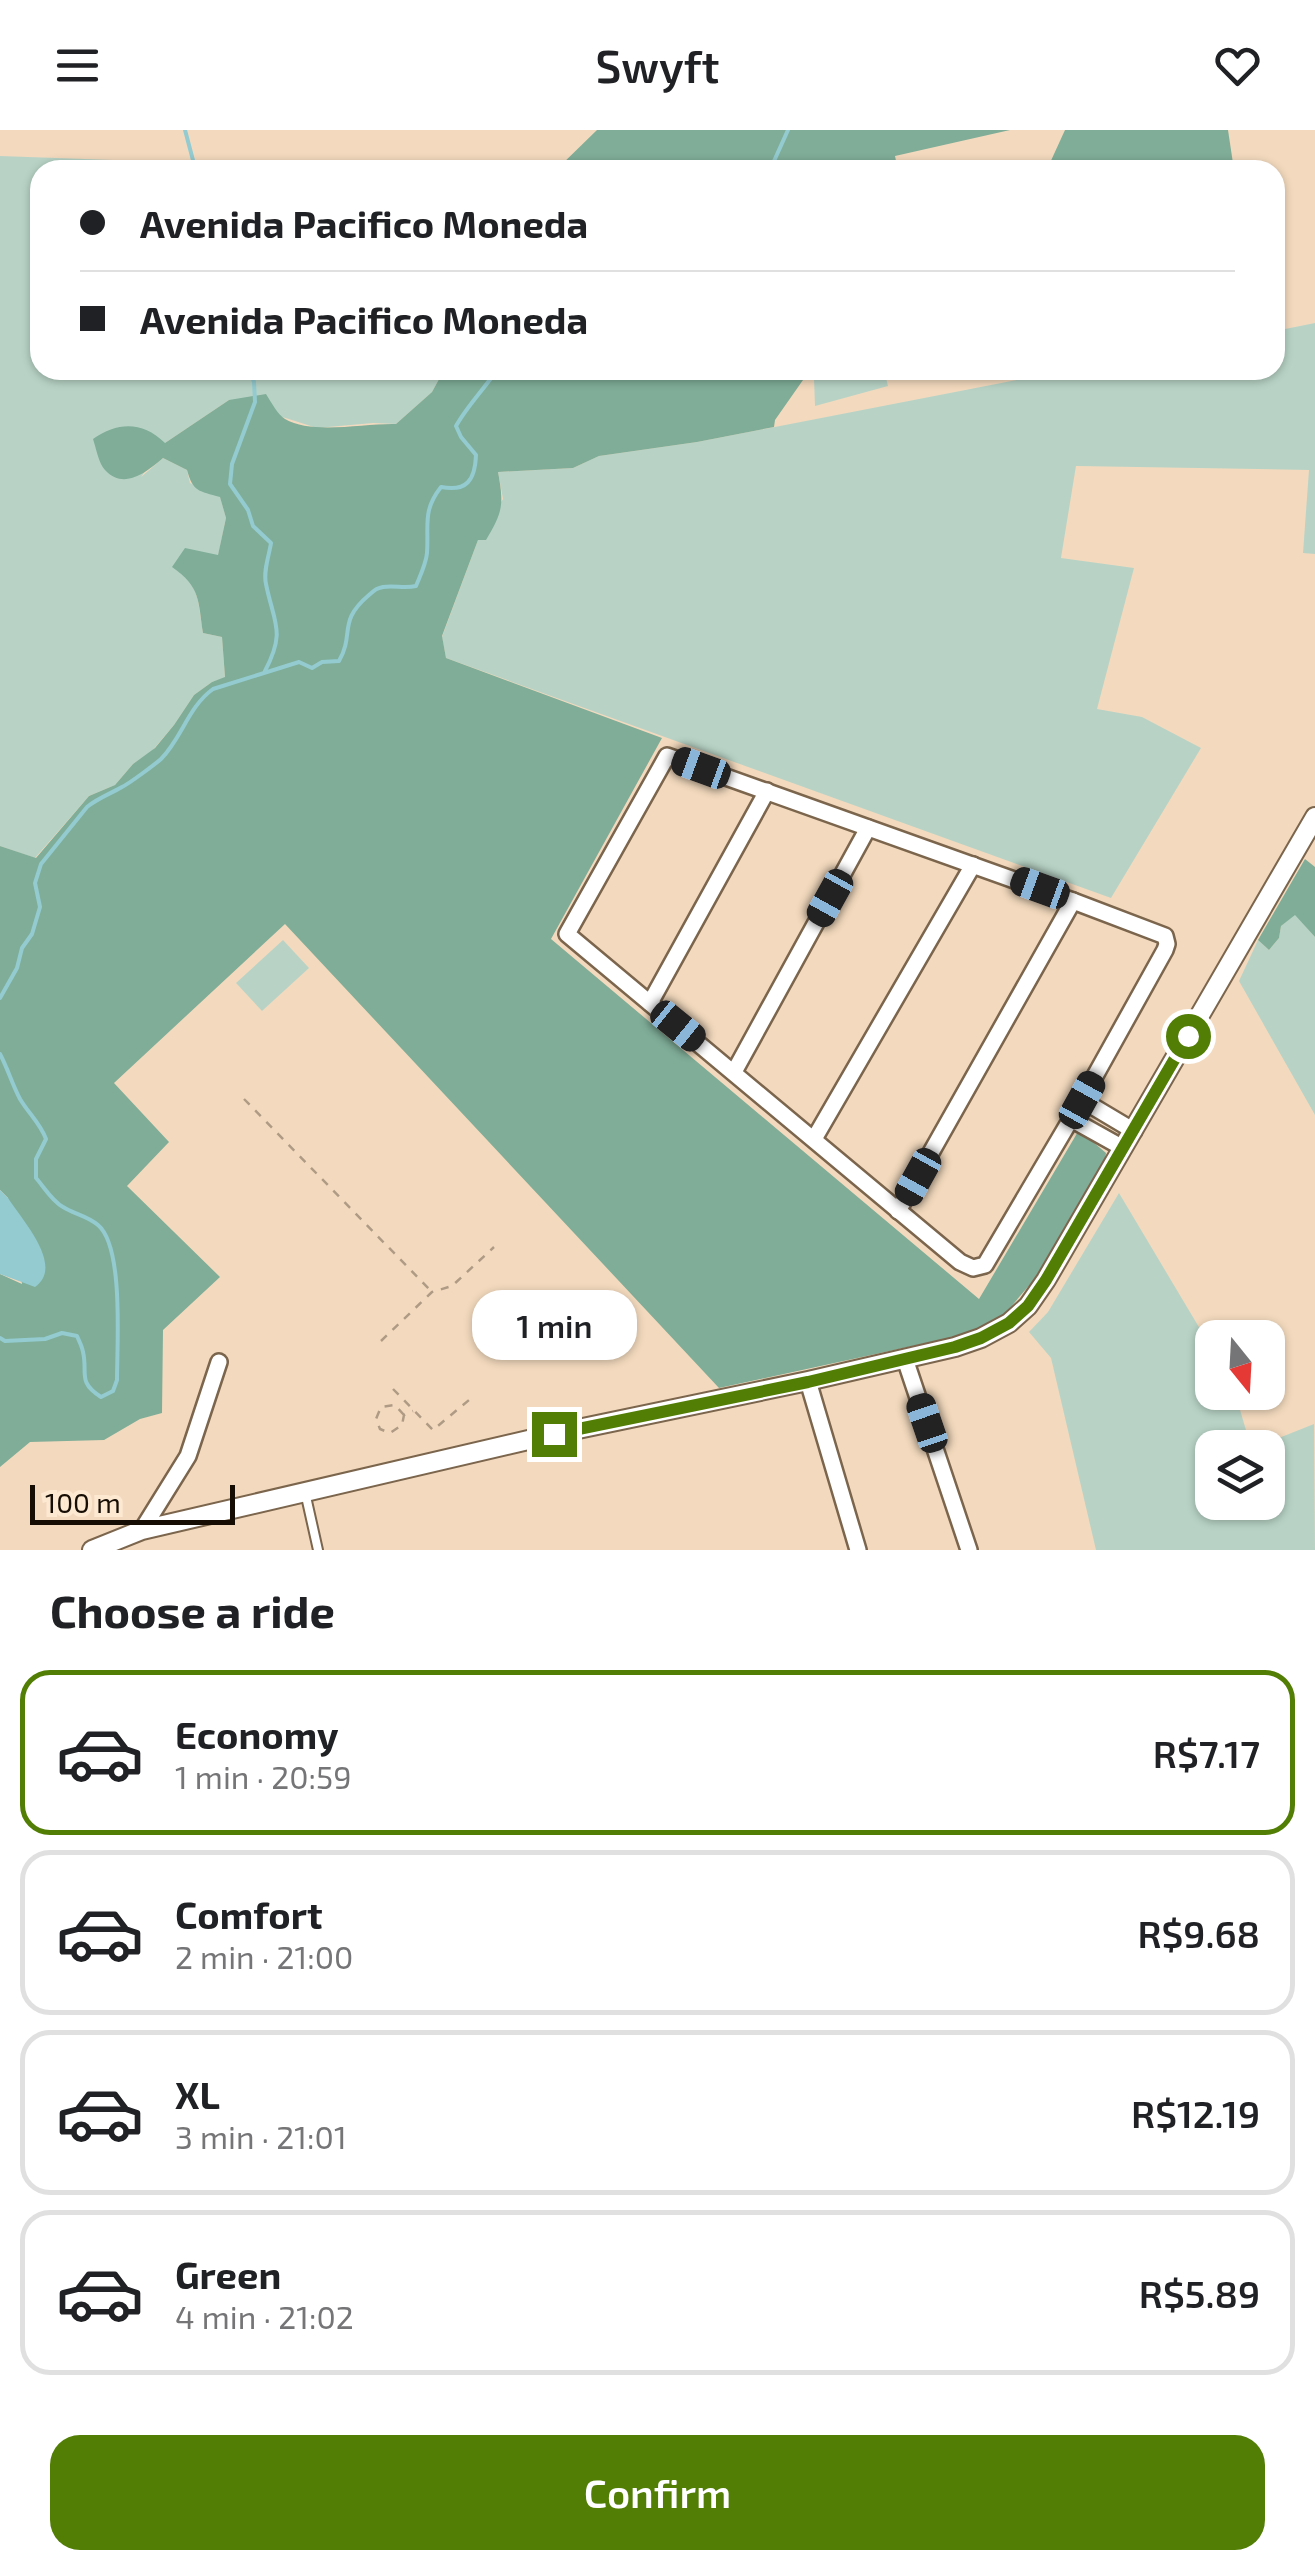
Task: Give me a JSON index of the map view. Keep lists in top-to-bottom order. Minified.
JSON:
{"scale_bar":"100 m","north":"bottom","page":{"header":"Swyft","banner":["Avenida Pacifico Moneda","Avenida Pacifico Moneda"],"bubble":"1 min","scale":"100 m","heading":"Choose a ride","list":[{"name":"Economy","note":"1 min · 20:59","value":"R$7.17"},{"name":"Comfort","note":"2 min · 21:00","value":"R$9.68"},{"name":"XL","note":"3 min · 21:01","value":"R$12.19"},{"name":"Green","note":"4 min · 21:02","value":"R$5.89"}],"buttons":"Confirm"}}
